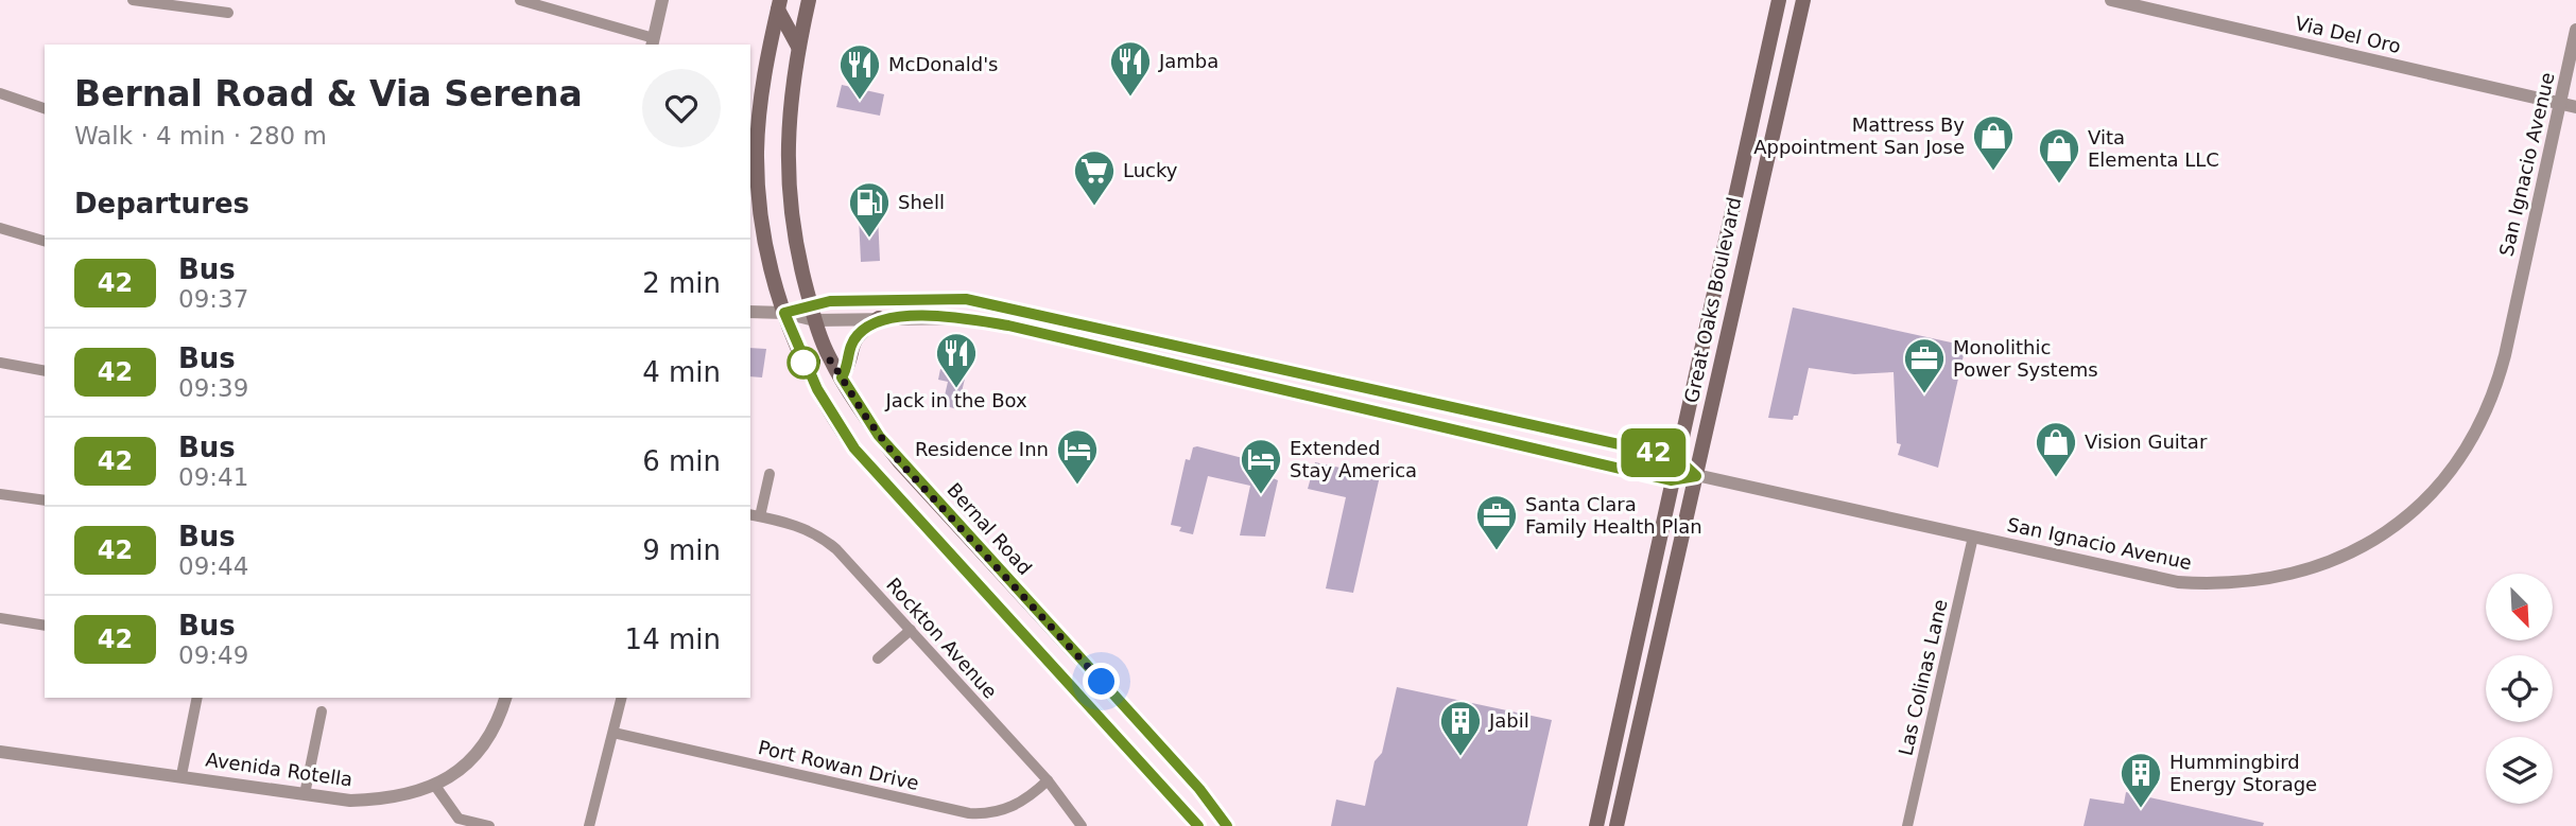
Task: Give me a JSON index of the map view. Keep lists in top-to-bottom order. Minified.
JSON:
{"streets":{"main road":["Great Oaks Boulevard","Bernal Road"],"street":["Via Del Oro","San Ignacio Avenue","Rockton Avenue","Las Colinas Lane","Port Rowan Drive","Avenida Rotella"]},"crossings":[["Via Del Oro","San Ignacio Avenue"],["San Ignacio Avenue","Great Oaks Boulevard"],["San Ignacio Avenue","Bernal Road"],["San Ignacio Avenue","Las Colinas Lane"],["Rockton Avenue","Port Rowan Drive"]],"places":{"restaurant":["Jamba","McDonald's","Jack in the Box"],"shop":["Mattress By Appointment San Jose","Vita Elementa LLC","Vision Guitar"],"supermarket":["Lucky"],"fuel station":["Shell"],"office":["Monolithic Power Systems","Santa Clara Family Health Plan"],"hotel":["Residence Inn","Extended Stay America"],"building":["Jabil","Hummingbird Energy Storage"]},"lines":["bus line 42"],"north":"bottom right","page":{"on_map":"42","heading":[["Bernal Road & Via Serena","Walk · 4 min · 280 m"],"Departures"],"list":[{"mark":"42","name":"Bus","note":"09:37","value":"2 min"},{"mark":"42","name":"Bus","note":"09:39","value":"4 min"},{"mark":"42","name":"Bus","note":"09:41","value":"6 min"},{"mark":"42","name":"Bus","note":"09:44","value":"9 min"},{"mark":"42","name":"Bus","note":"09:49","value":"14 min"}]}}
